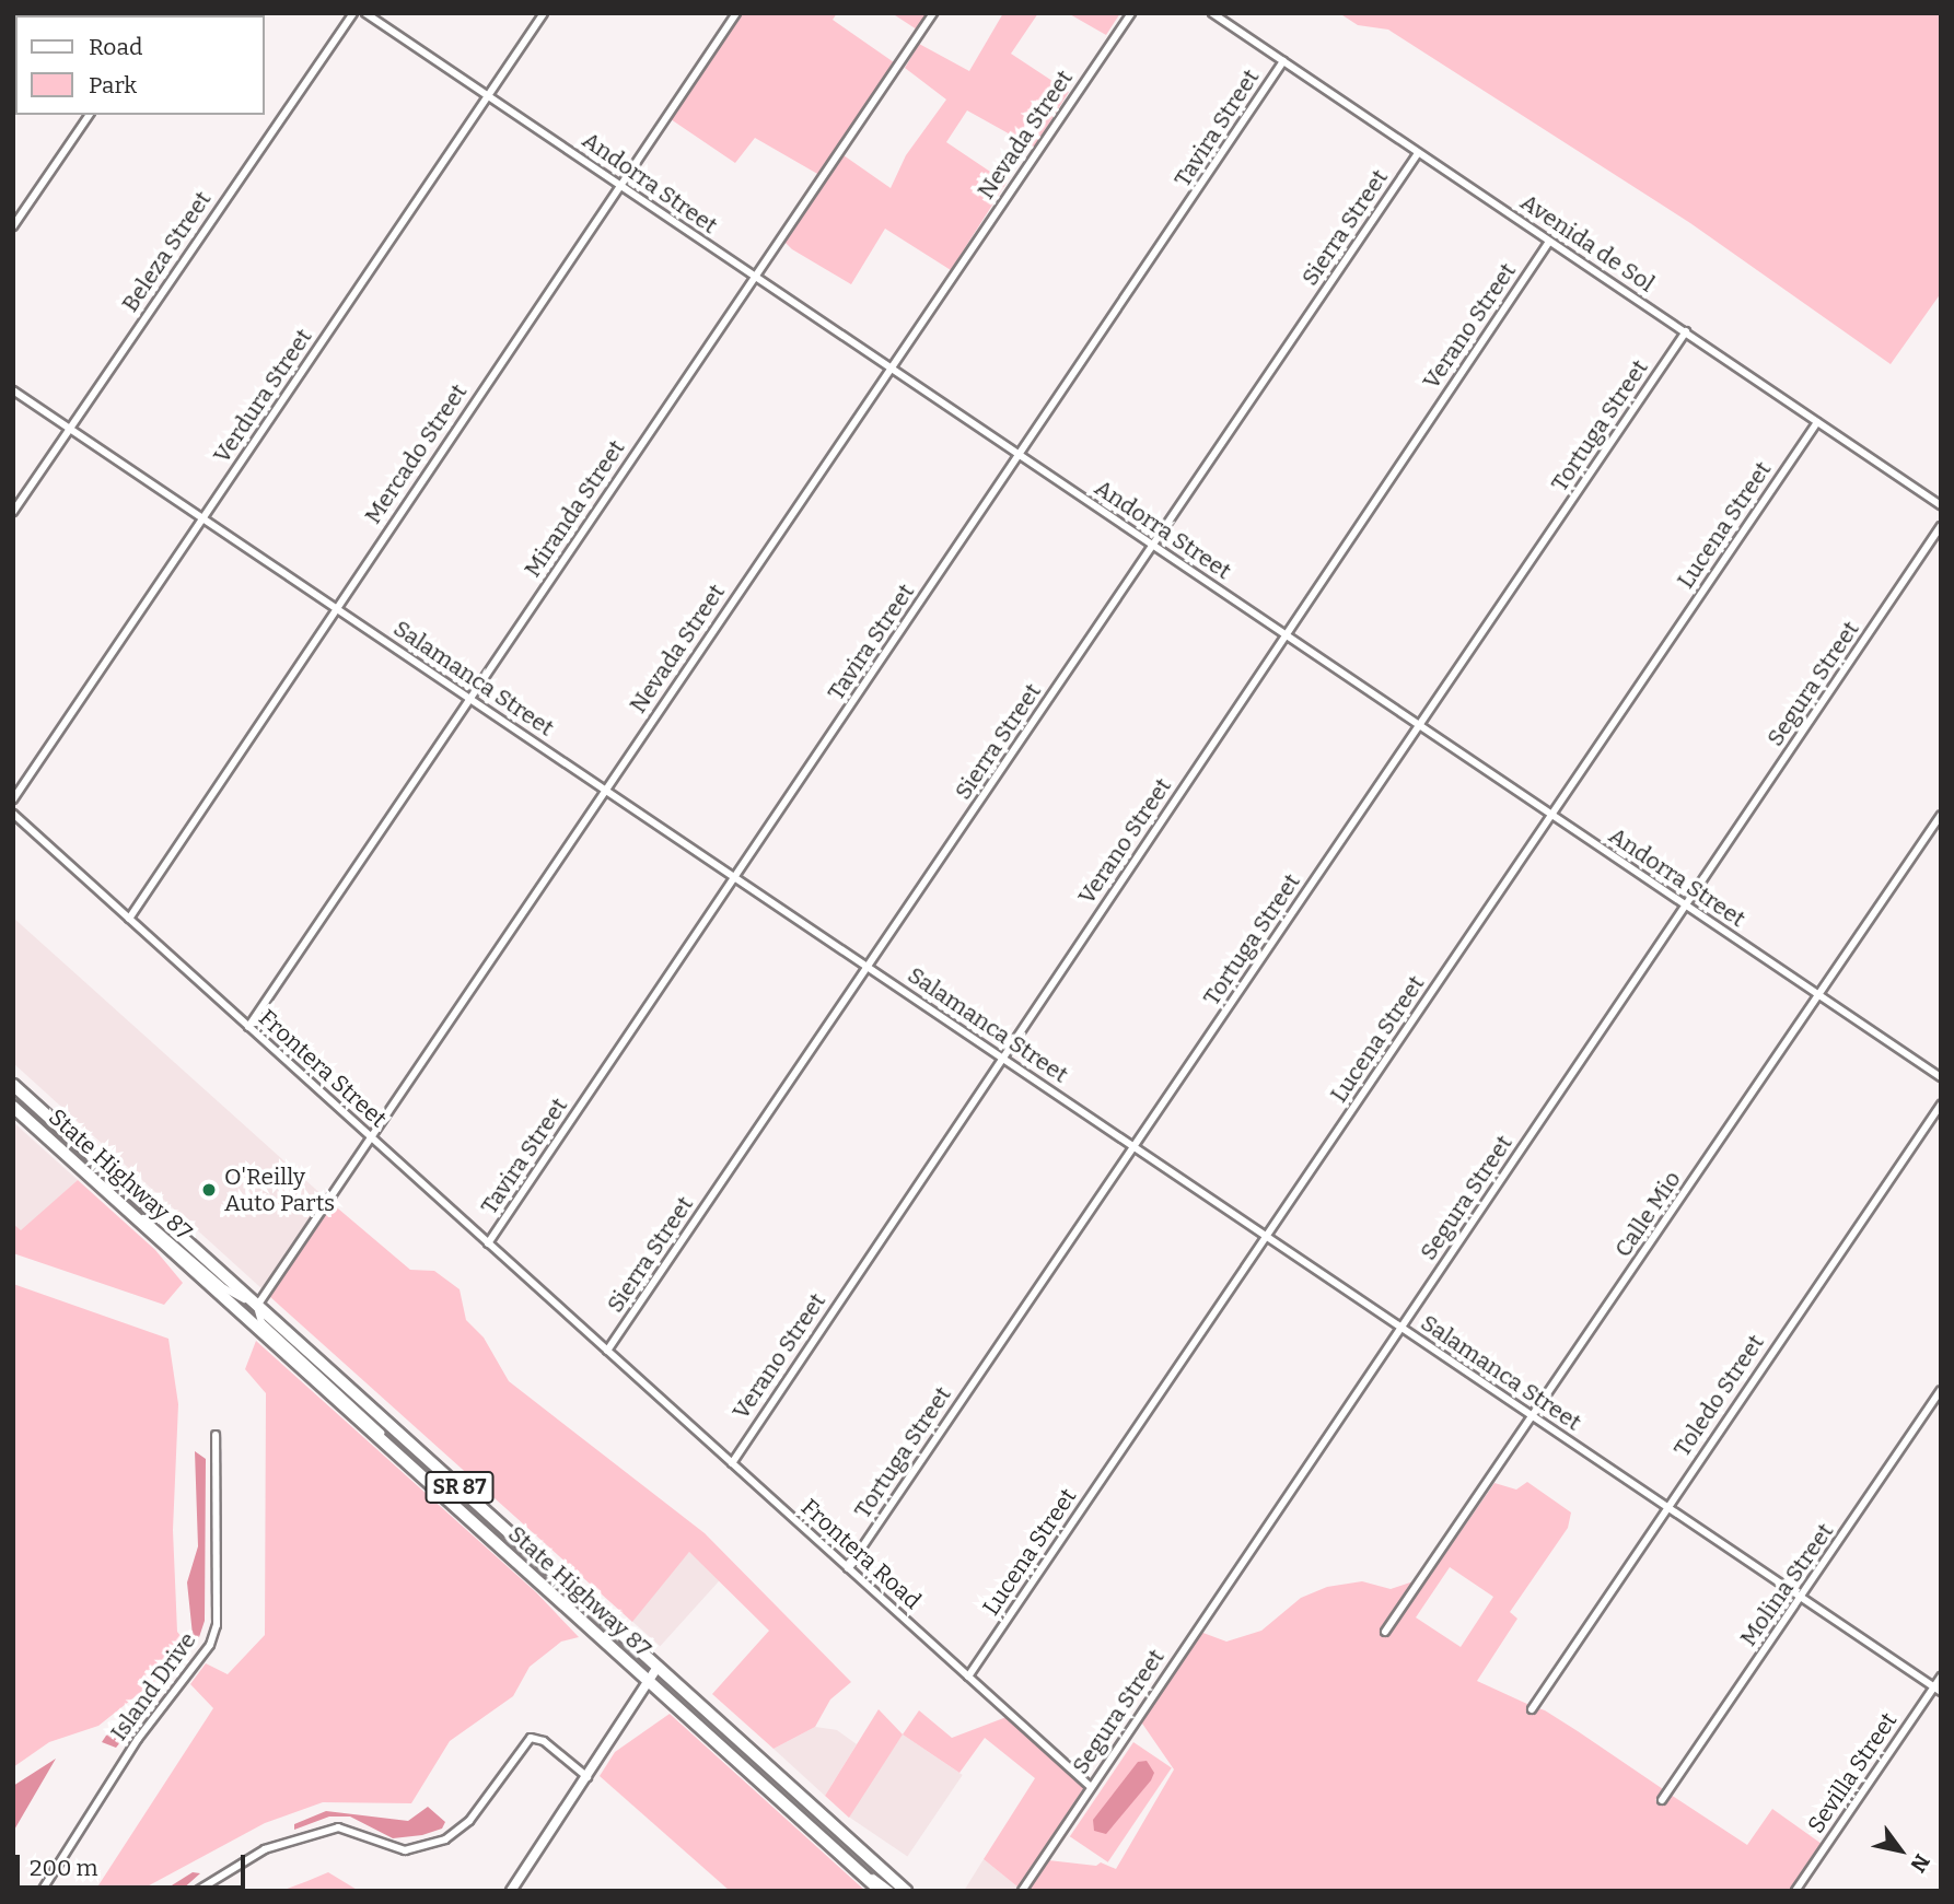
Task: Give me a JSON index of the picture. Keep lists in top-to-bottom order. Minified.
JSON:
{"streets":{"highway":["State Highway 87","SR 87"],"street":["Tavira Street","Nevada Street","Andorra Street","Sierra Street","Avenida de Sol","Beleza Street","Verano Street","Verdura Street","Tortuga Street","Mercado Street","Miranda Street","Lucena Street","Salamanca Street","Segura Street","Frontera Street","Calle Mio","Toledo Street","Frontera Road","Molina Street","Island Drive","Sevilla Street"]},"crossings":[["Tavira Street","Andorra Street"],["Tavira Street","Avenida de Sol"],["Tavira Street","Salamanca Street"],["Tavira Street","Frontera Street"],["Nevada Street","Andorra Street"],["Nevada Street","Salamanca Street"],["Nevada Street","Frontera Street"],["Nevada Street","SR 87"],["Andorra Street","Sierra Street"],["Andorra Street","Verano Street"],["Andorra Street","Verdura Street"],["Andorra Street","Tortuga Street"],["Andorra Street","Mercado Street"],["Andorra Street","Miranda Street"],["Andorra Street","Lucena Street"],["Andorra Street","Segura Street"],["Andorra Street","Calle Mio"],["Sierra Street","Avenida de Sol"],["Sierra Street","Salamanca Street"],["Sierra Street","Frontera Street"],["Sierra Street","Frontera Road"],["Avenida de Sol","Verano Street"],["Avenida de Sol","Tortuga Street"],["Avenida de Sol","Lucena Street"],["Beleza Street","Salamanca Street"],["Verano Street","Salamanca Street"],["Verano Street","Frontera Road"],["Verdura Street","Salamanca Street"],["Tortuga Street","Salamanca Street"],["Tortuga Street","Frontera Road"],["Mercado Street","Salamanca Street"],["Mercado Street","Frontera Street"],["Miranda Street","Salamanca Street"],["Miranda Street","Frontera Street"],["Lucena Street","Salamanca Street"],["Lucena Street","Frontera Road"],["Salamanca Street","Segura Street"],["Salamanca Street","Calle Mio"],["Salamanca Street","Toledo Street"],["Salamanca Street","Molina Street"],["Salamanca Street","Sevilla Street"],["Segura Street","Frontera Road"],["Frontera Street","Frontera Road"]],"places":["O'Reilly Auto Parts"],"legend":["Road","Park"],"scale_bar":"200 m","north":"bottom right"}
